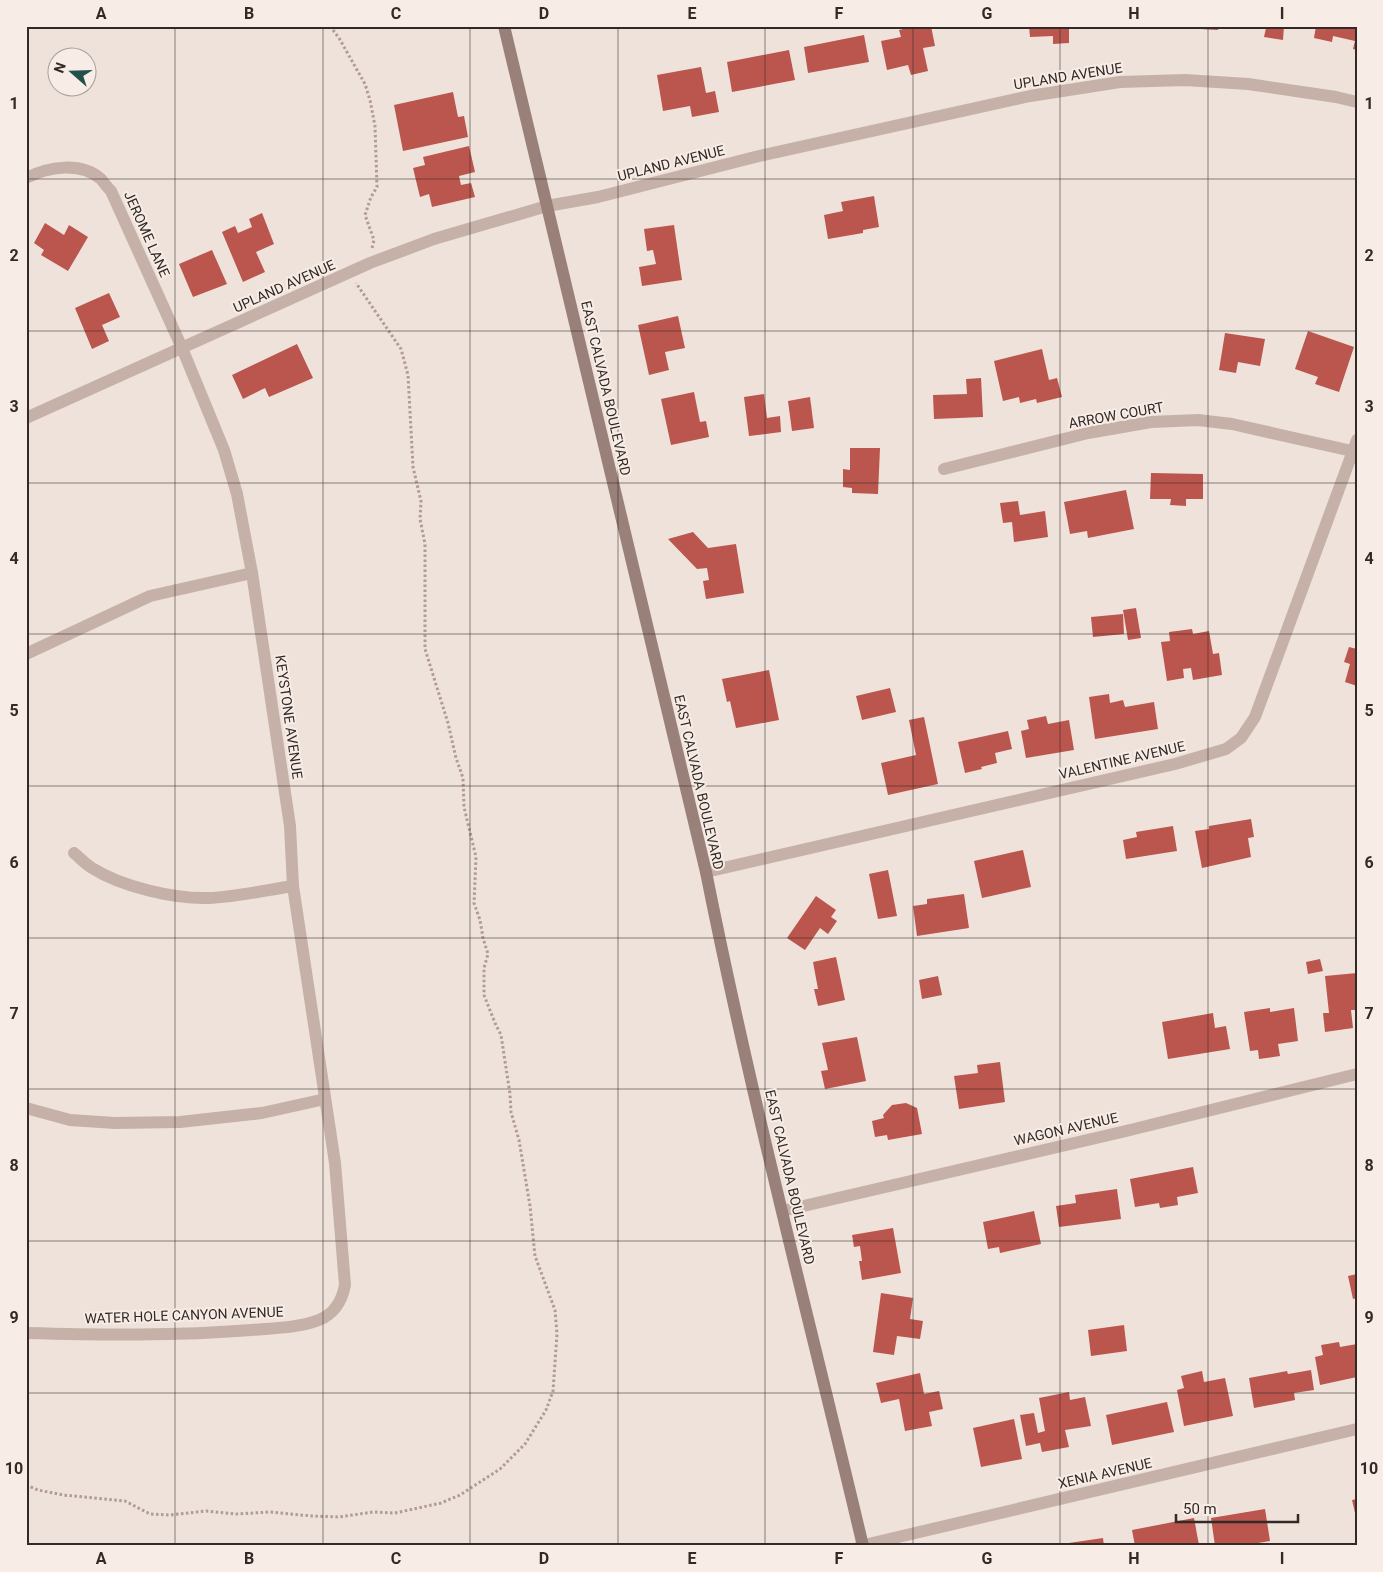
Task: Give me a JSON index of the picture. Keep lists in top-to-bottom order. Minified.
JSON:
{"streets":{"main road":["EAST CALVADA BOULEVARD"],"street":["UPLAND AVENUE","JEROME LANE","ARROW COURT","KEYSTONE AVENUE","VALENTINE AVENUE","WAGON AVENUE","WATER HOLE CANYON AVENUE","XENIA AVENUE"]},"crossings":[["UPLAND AVENUE","JEROME LANE"],["UPLAND AVENUE","EAST CALVADA BOULEVARD"],["UPLAND AVENUE","KEYSTONE AVENUE"],["JEROME LANE","KEYSTONE AVENUE"],["EAST CALVADA BOULEVARD","VALENTINE AVENUE"],["EAST CALVADA BOULEVARD","WAGON AVENUE"],["EAST CALVADA BOULEVARD","XENIA AVENUE"],["ARROW COURT","VALENTINE AVENUE"],["KEYSTONE AVENUE","WATER HOLE CANYON AVENUE"]],"scale_bar":"50 m","north":"left","grid":{"columns":["A","B","C","D","E","F","G","H","I"],"rows":["1","2","3","4","5","6","7","8","9","10"]}}
